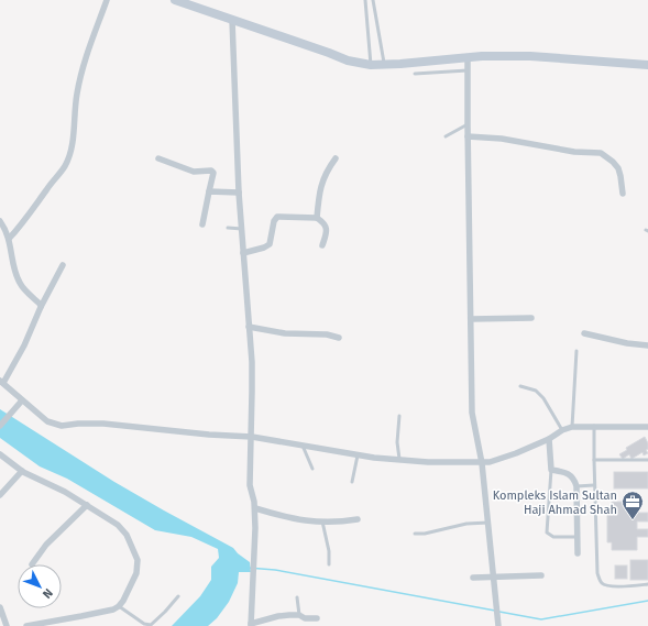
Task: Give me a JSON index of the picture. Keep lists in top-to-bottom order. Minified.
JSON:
{"places":{"office":["Kompleks Islam Sultan Haji Ahmad Shah"]},"north":"bottom right"}
